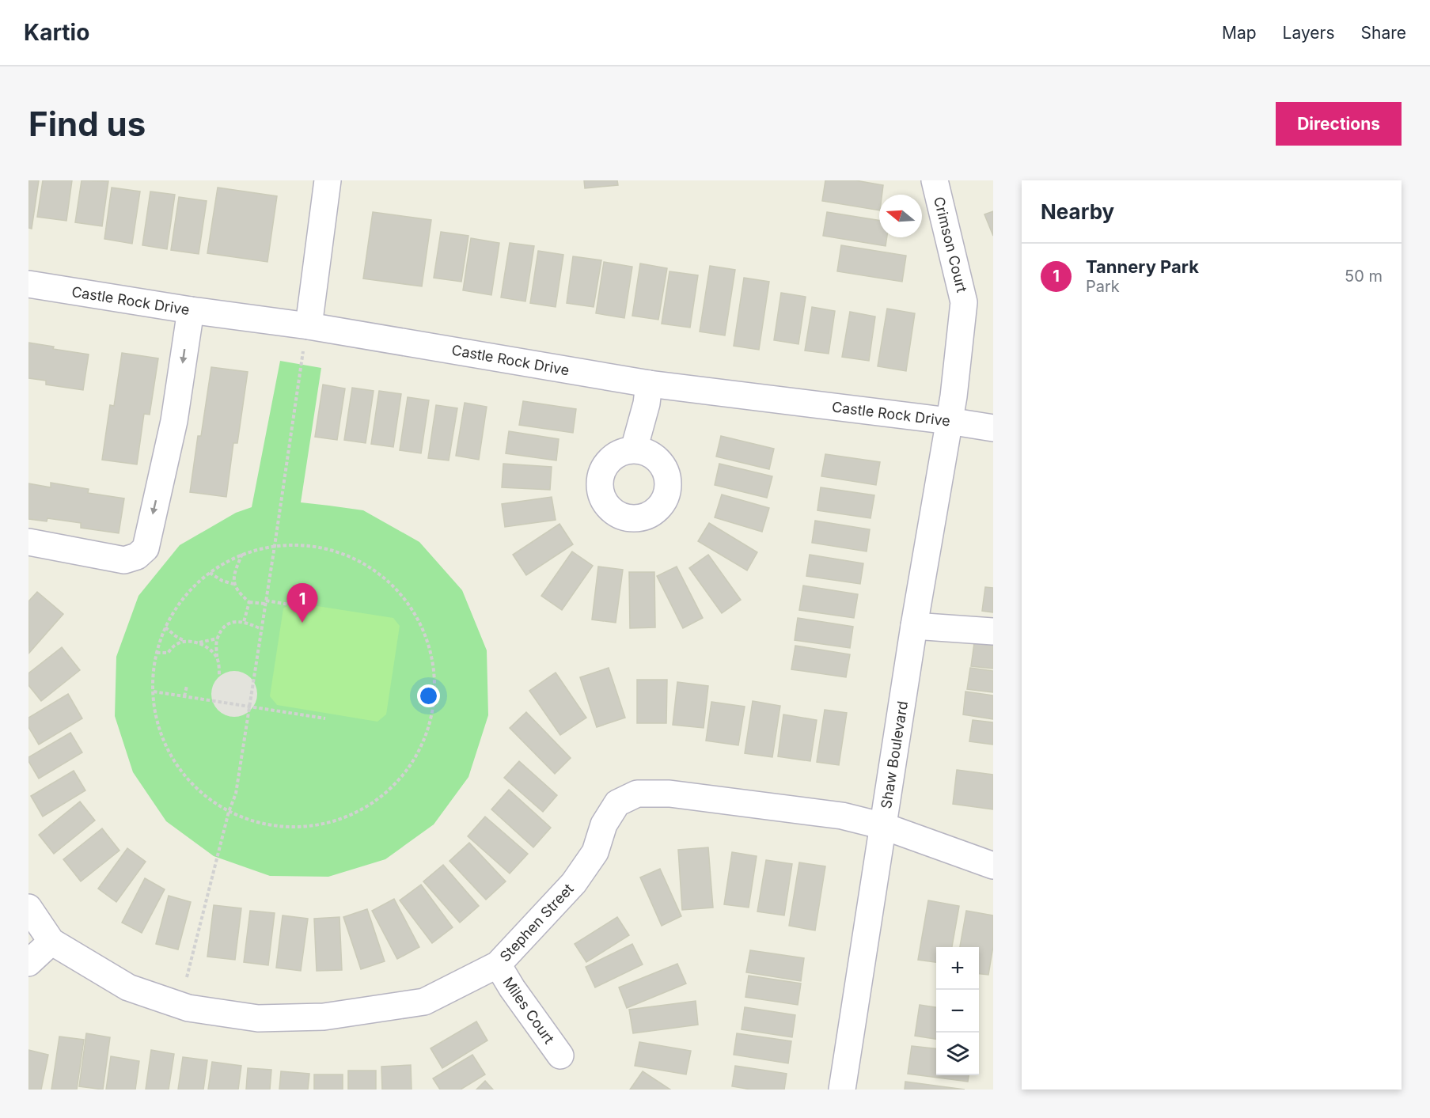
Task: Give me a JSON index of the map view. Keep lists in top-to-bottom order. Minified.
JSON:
{"streets":{"street":["Crimson Court","Castle Rock Drive","Shaw Boulevard","Stephen Street","Miles Court"]},"crossings":[["Crimson Court","Castle Rock Drive"],["Crimson Court","Shaw Boulevard"],["Castle Rock Drive","Shaw Boulevard"],["Shaw Boulevard","Stephen Street"],["Stephen Street","Miles Court"]],"north":"left","page":{"header":"Kartio","nav":["Map","Layers","Share"],"buttons":"Directions","title":"Find us","heading":"Nearby","list":[{"mark":"1","name":"Tannery Park","note":"Park","value":"50 m"}],"pins":"1","map_buttons":["+","−"]}}
